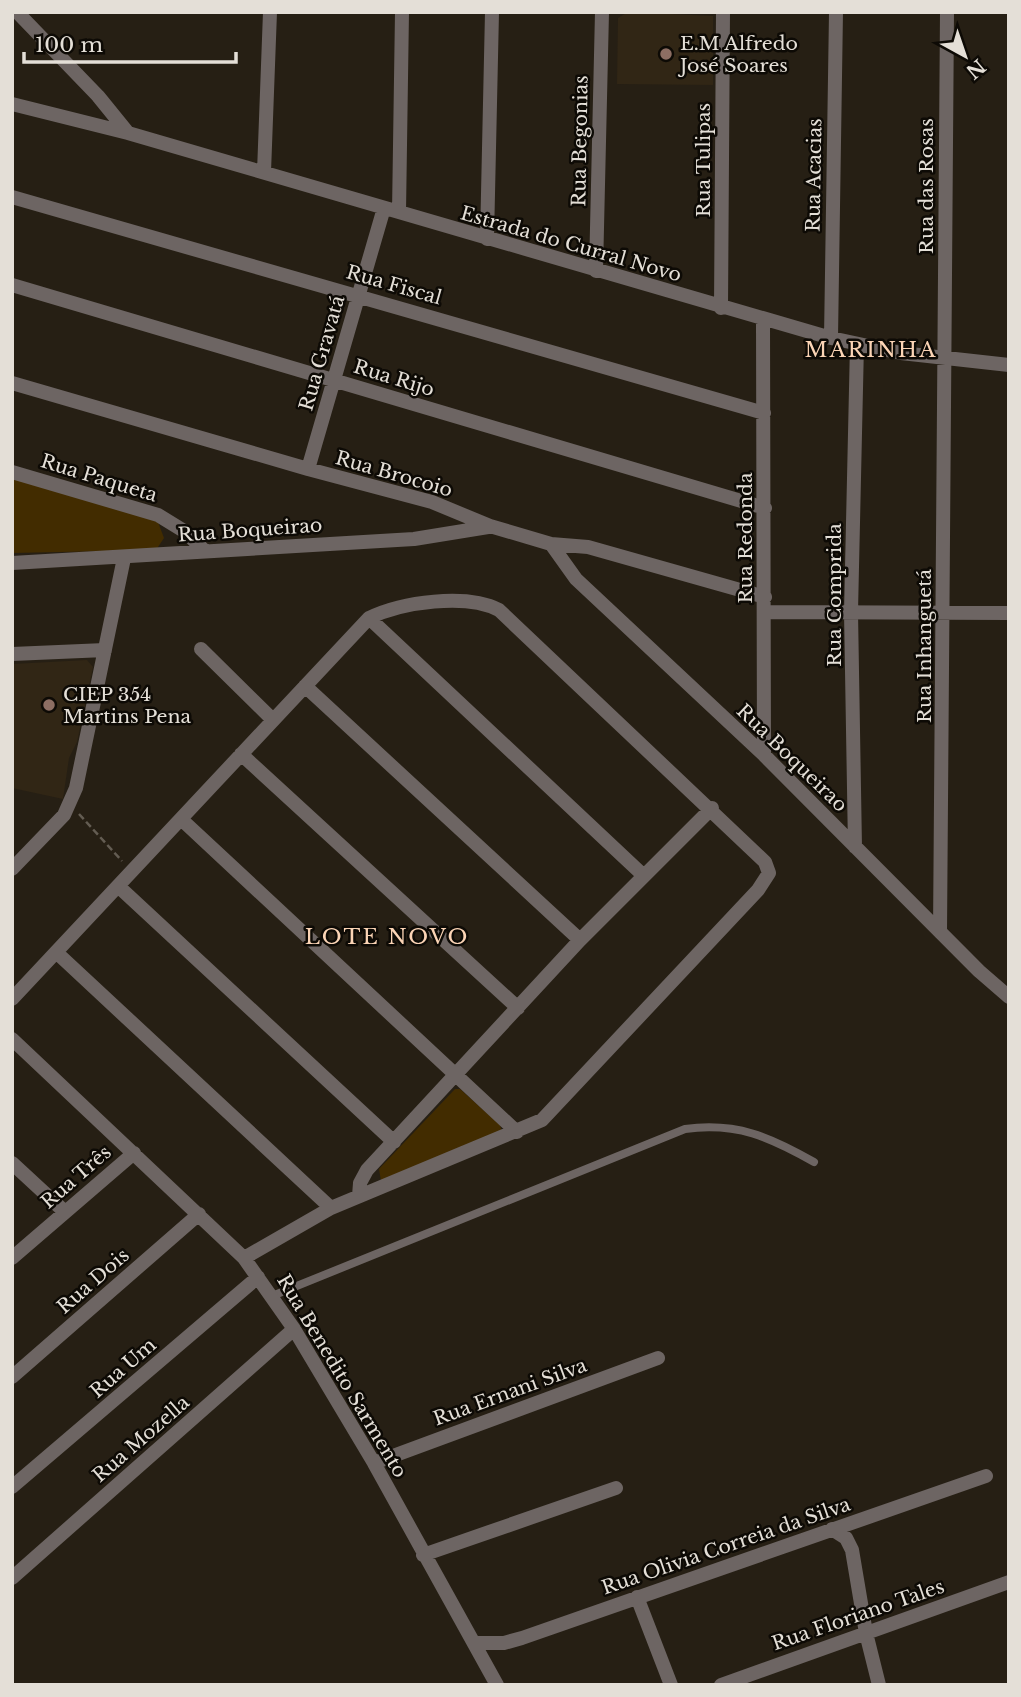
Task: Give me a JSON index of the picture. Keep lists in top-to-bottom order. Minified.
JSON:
{"streets":{"street":["Rua Begonias","Rua Tulipas","Rua Acacias","Rua das Rosas","Estrada do Curral Novo","Rua Fiscal","Rua Gravatá","Rua Rijo","Rua Brocoio","Rua Paqueta","Rua Boqueirao","Rua Redonda","Rua Comprida","Rua Inhanguetá","Rua Três","Rua Dois","Rua Um","Rua Benedito Sarmento","Rua Ernani Silva","Rua Mozella","Rua Olivia Correia da Silva","Rua Floriano Tales"]},"crossings":[["Rua Begonias","Estrada do Curral Novo"],["Rua Tulipas","Estrada do Curral Novo"],["Rua Acacias","Estrada do Curral Novo"],["Rua das Rosas","Estrada do Curral Novo"],["Rua das Rosas","Rua Inhanguetá"],["Estrada do Curral Novo","Rua Gravatá"],["Estrada do Curral Novo","Rua Redonda"],["Estrada do Curral Novo","Rua Comprida"],["Estrada do Curral Novo","Rua Inhanguetá"],["Rua Fiscal","Rua Gravatá"],["Rua Fiscal","Rua Redonda"],["Rua Gravatá","Rua Rijo"],["Rua Gravatá","Rua Brocoio"],["Rua Rijo","Rua Redonda"],["Rua Brocoio","Rua Boqueirao"],["Rua Brocoio","Rua Redonda"],["Rua Paqueta","Rua Boqueirao"],["Rua Boqueirao","Rua Redonda"],["Rua Boqueirao","Rua Comprida"],["Rua Boqueirao","Rua Inhanguetá"],["Rua Três","Rua Benedito Sarmento"],["Rua Dois","Rua Benedito Sarmento"],["Rua Um","Rua Benedito Sarmento"],["Rua Benedito Sarmento","Rua Ernani Silva"],["Rua Benedito Sarmento","Rua Mozella"],["Rua Benedito Sarmento","Rua Olivia Correia da Silva"]],"districts":["MARINHA","LOTE NOVO"],"places":["E.M Alfredo José Soares","CIEP 354 Martins Pena"],"scale_bar":"100 m","north":"bottom right"}
